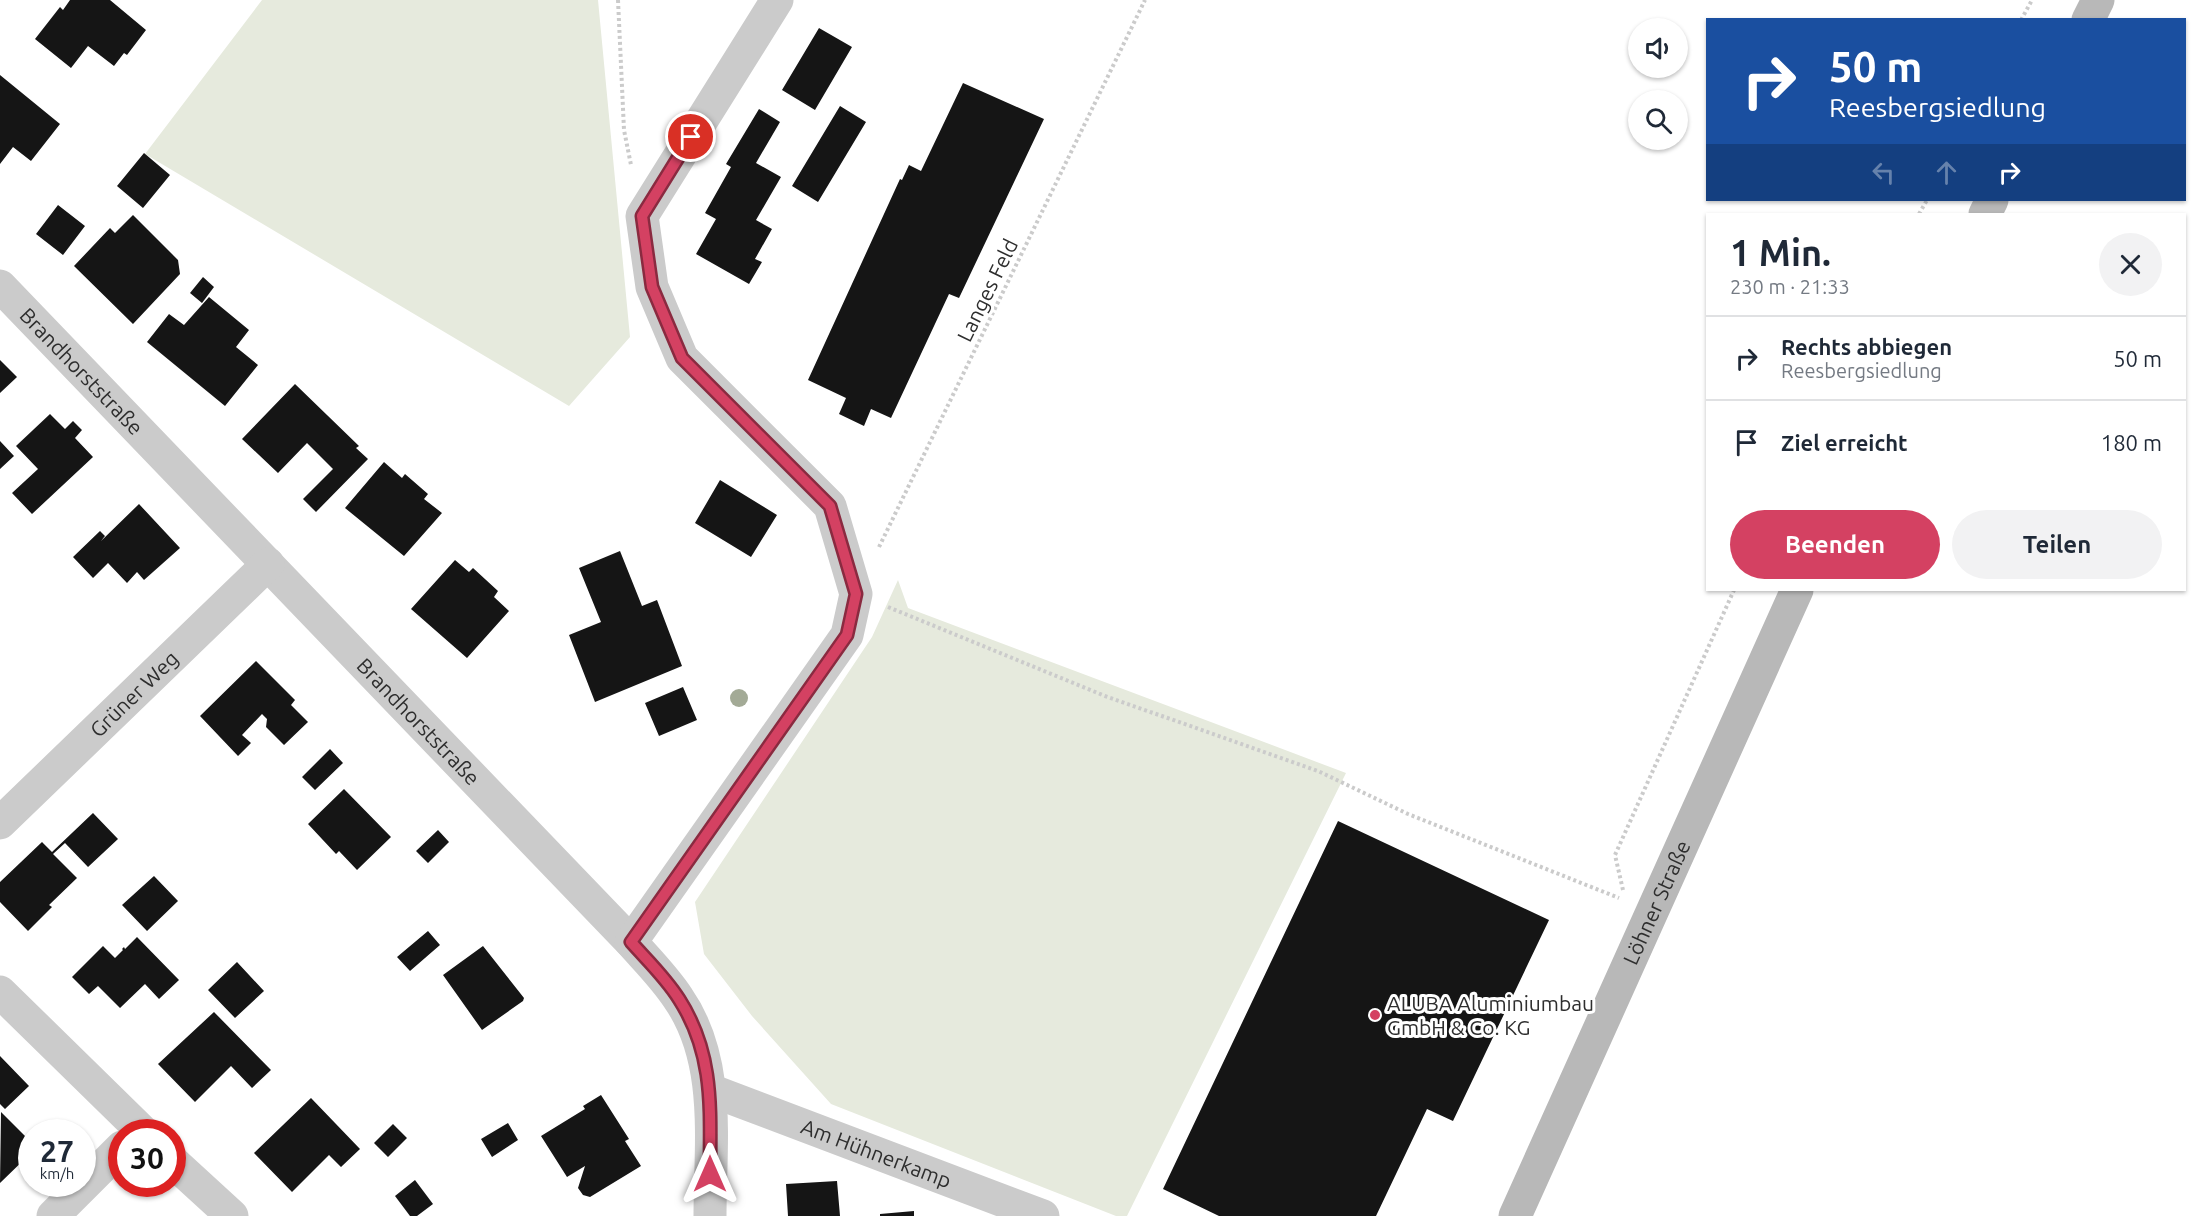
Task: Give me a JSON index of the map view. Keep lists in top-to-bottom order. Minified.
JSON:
{"streets":{"main road":["Löhner Straße"],"street":["Brandhorststraße","Grüner Weg","Am Hühnerkamp"],"path":["Langes Feld"]},"crossings":[["Brandhorststraße","Grüner Weg"],["Brandhorststraße","Am Hühnerkamp"]],"places":["ALUBA Aluminiumbau GmbH & Co. KG"],"page":{"turn":["50 m","Reesbergsiedlung"],"heading":["1 Min.","230 m · 21:33"],"list":[{"name":"Rechts abbiegen","note":"Reesbergsiedlung","value":"50 m"},{"name":"Ziel erreicht","value":"180 m"}],"buttons":["Beenden","Teilen"],"speed":"27 km/h","limit":"30"}}
